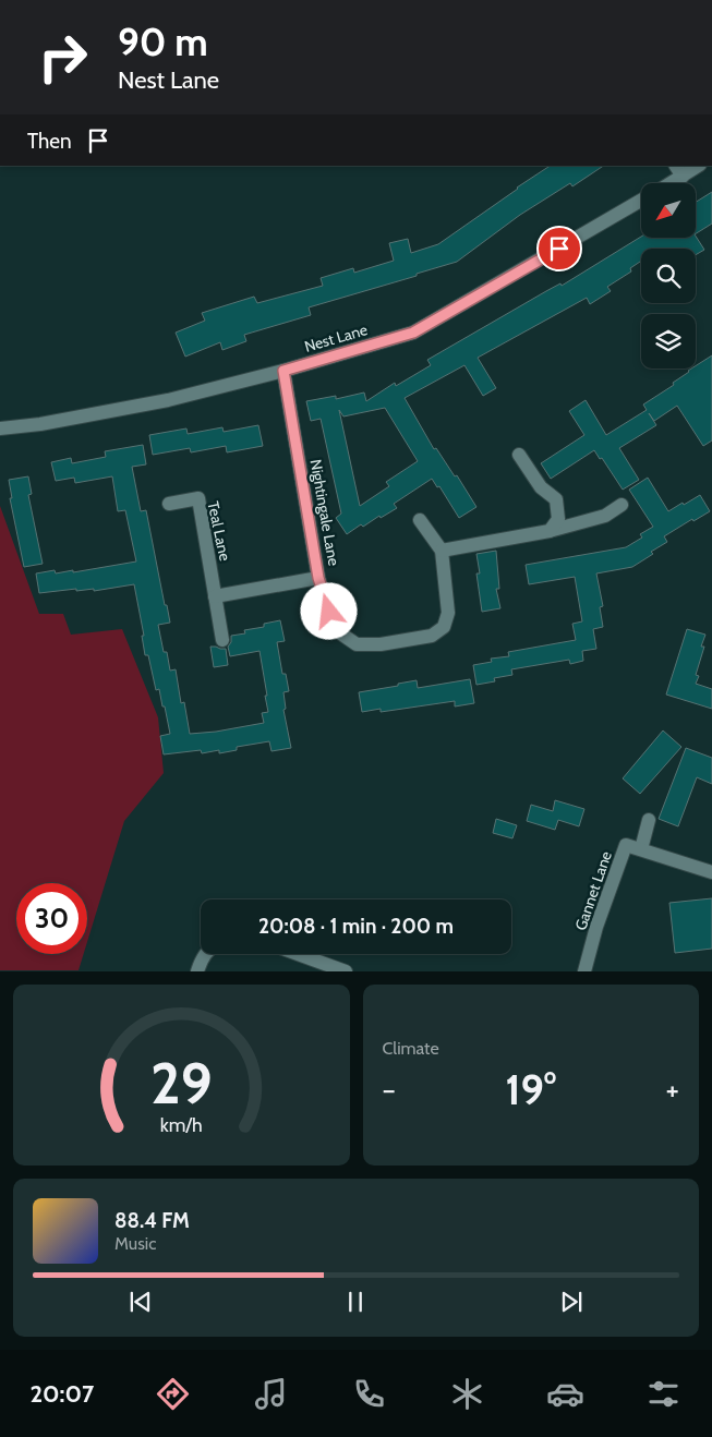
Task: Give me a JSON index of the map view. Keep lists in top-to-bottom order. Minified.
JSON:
{"streets":{"street":["Nest Lane","Nightingale Lane","Teal Lane","Gannet Lane"]},"crossings":[["Nest Lane","Nightingale Lane"]],"north":"bottom left","page":{"turn":["90 m","Nest Lane"],"then":"Then","limit":"30","trip":"20:08 · 1 min · 200 m","tile":"Climate","heat":["−","19°","+"],"song":["88.4 FM","Music"],"tabs":"20:07","gauge":["29","km/h"]}}
